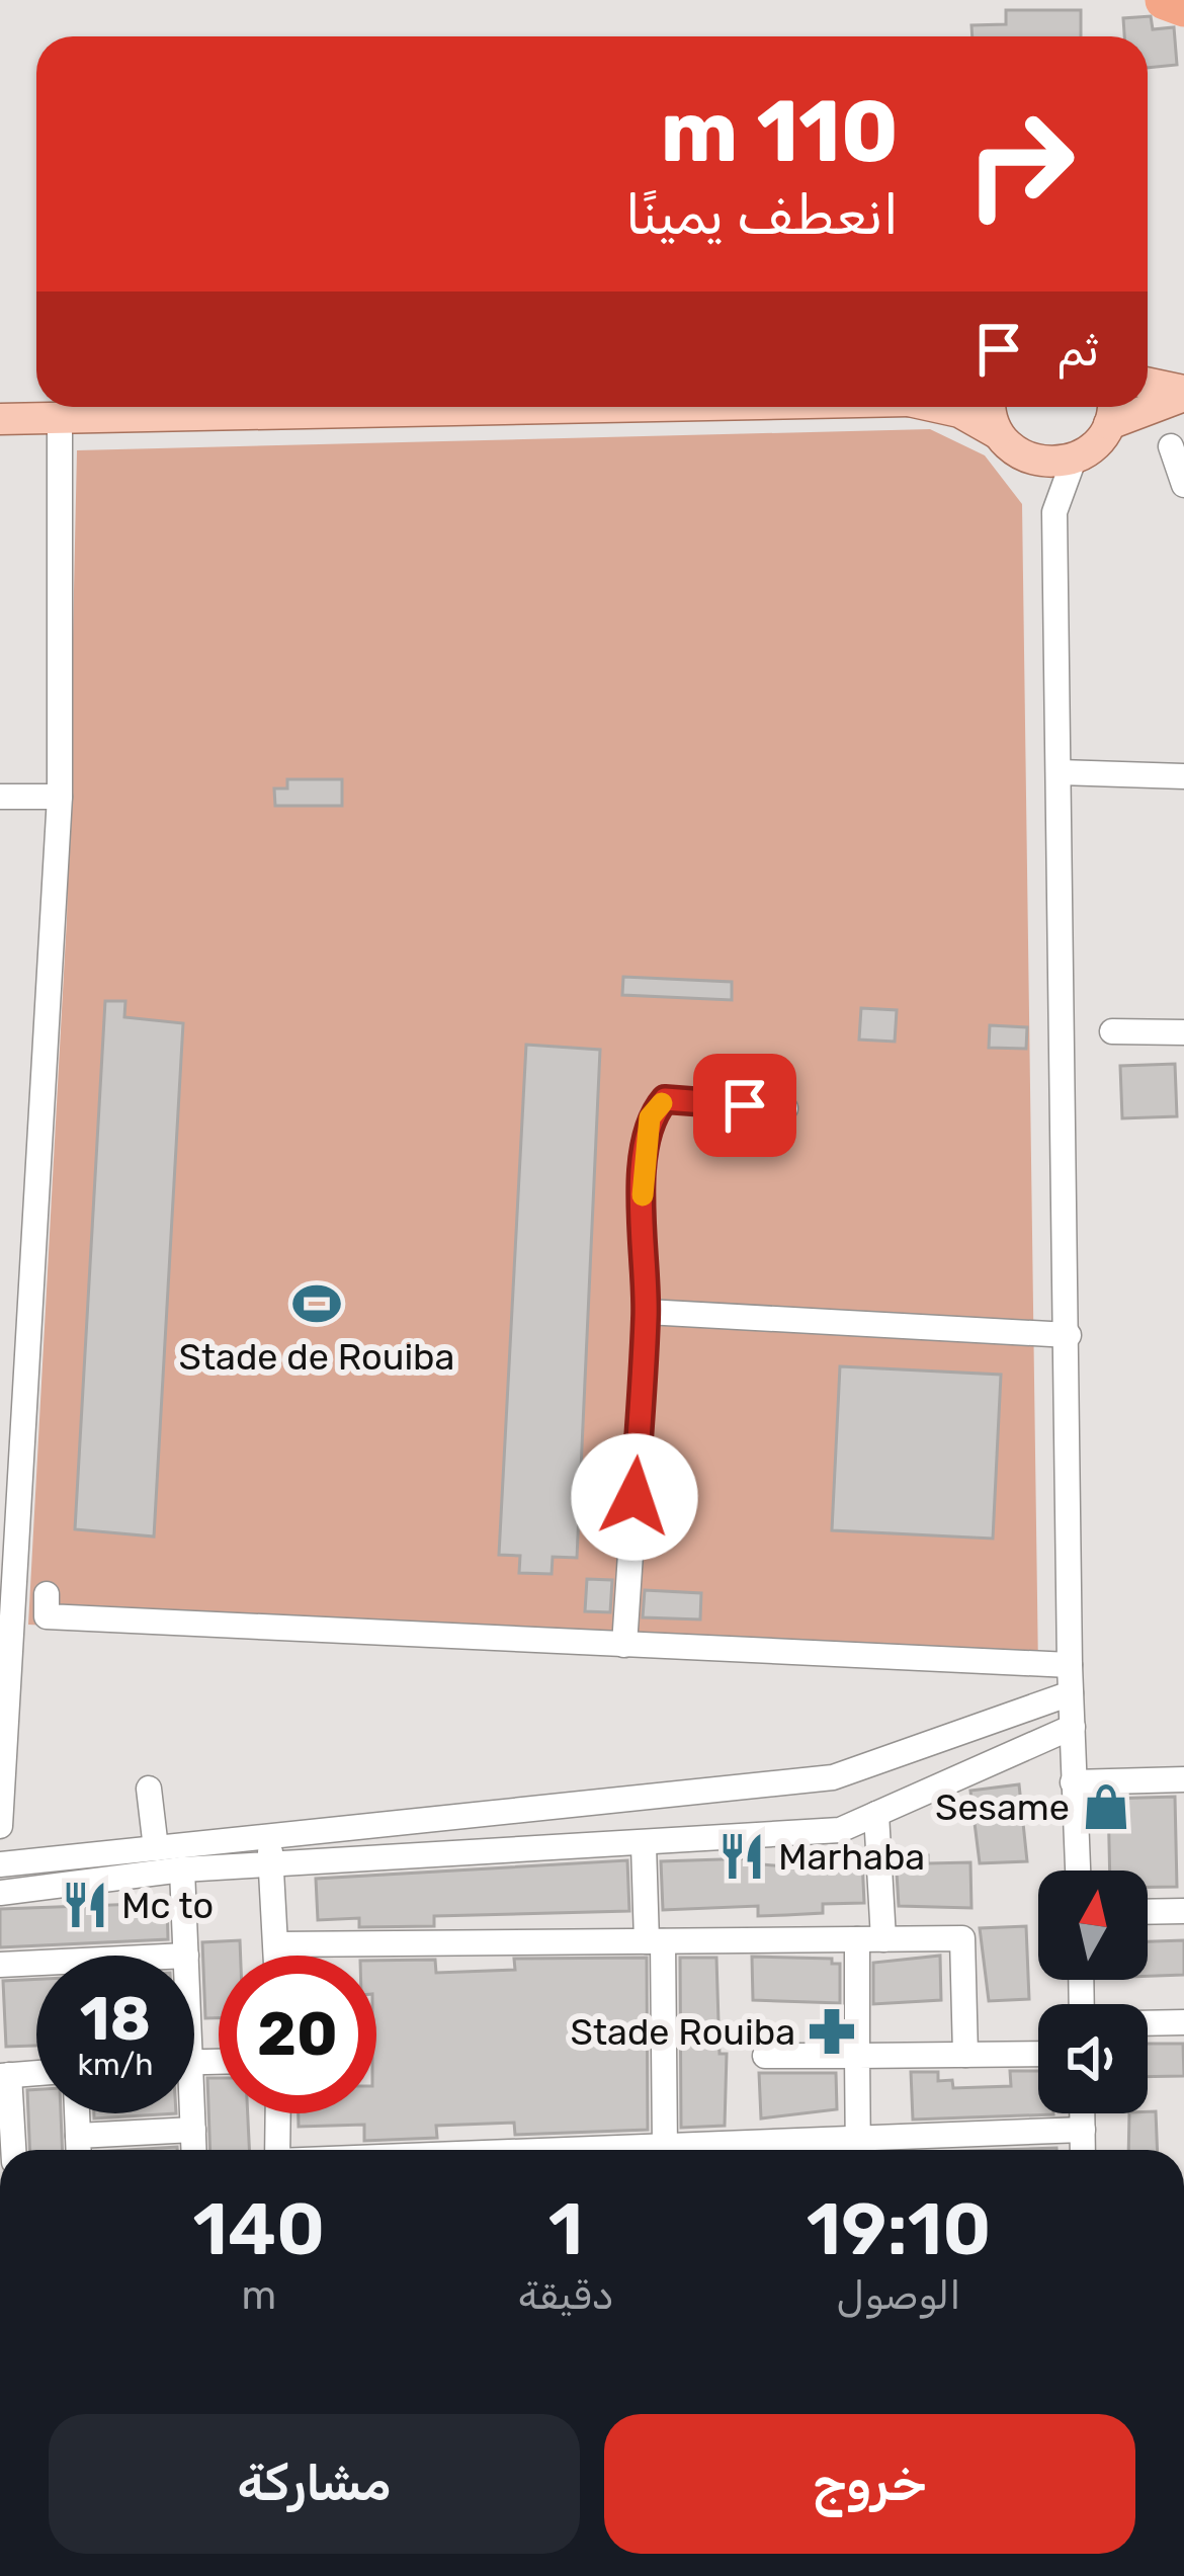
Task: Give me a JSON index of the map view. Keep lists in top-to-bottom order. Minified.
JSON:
{"places":{"sports":["Stade de Rouiba"],"shop":["Sesame"],"restaurant":["Marhaba","Mc to"],"pharmacy":["Stade Rouiba"]},"north":"top","page":{"turn":["110 m","انعطف يمينًا"],"then":"ثم","speed":"18 km/h","limit":"20","eta":["19:10","الوصول","1","دقيقة","140","m"],"buttons":["خروج","مشاركة"]}}
